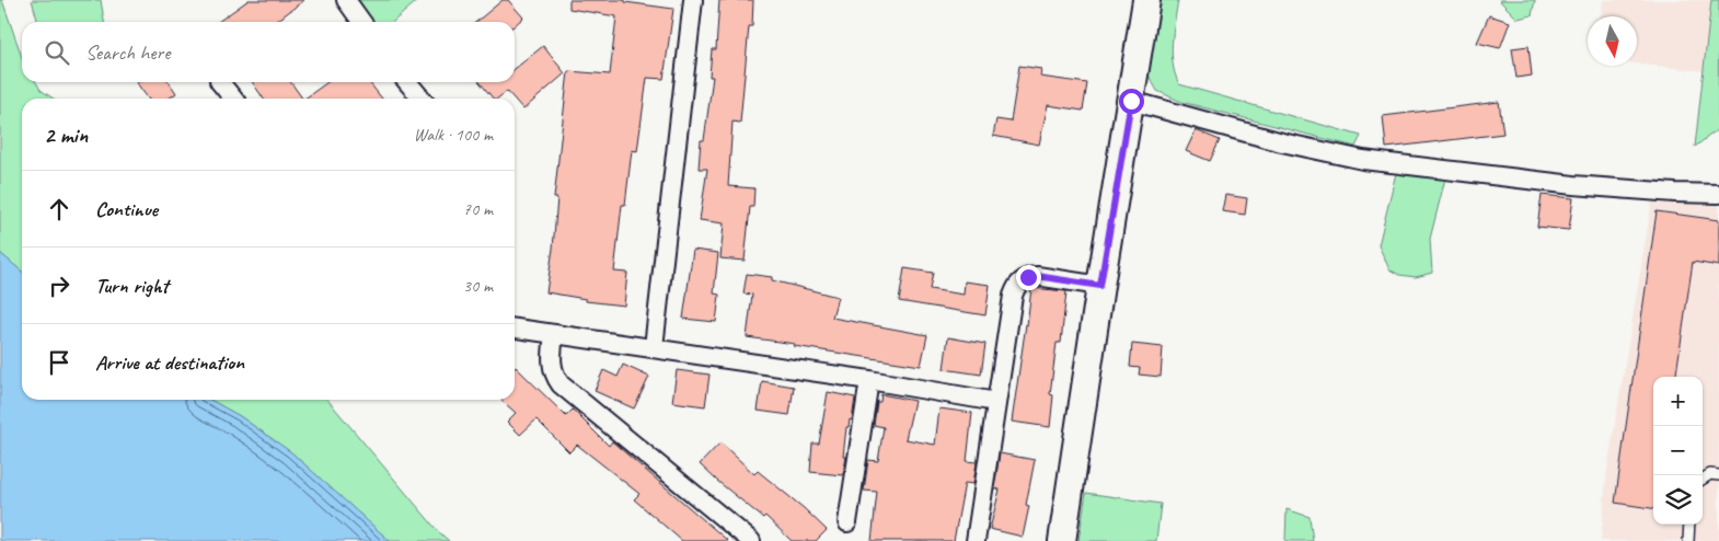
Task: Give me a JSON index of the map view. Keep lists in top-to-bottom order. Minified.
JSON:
{"north":"bottom","page":{"search":"Search here","heading":["2 min","Walk · 100 m"],"list":[["Continue","70 m"],["Turn right","30 m"],"Arrive at destination"],"map_buttons":["+","−"]}}
